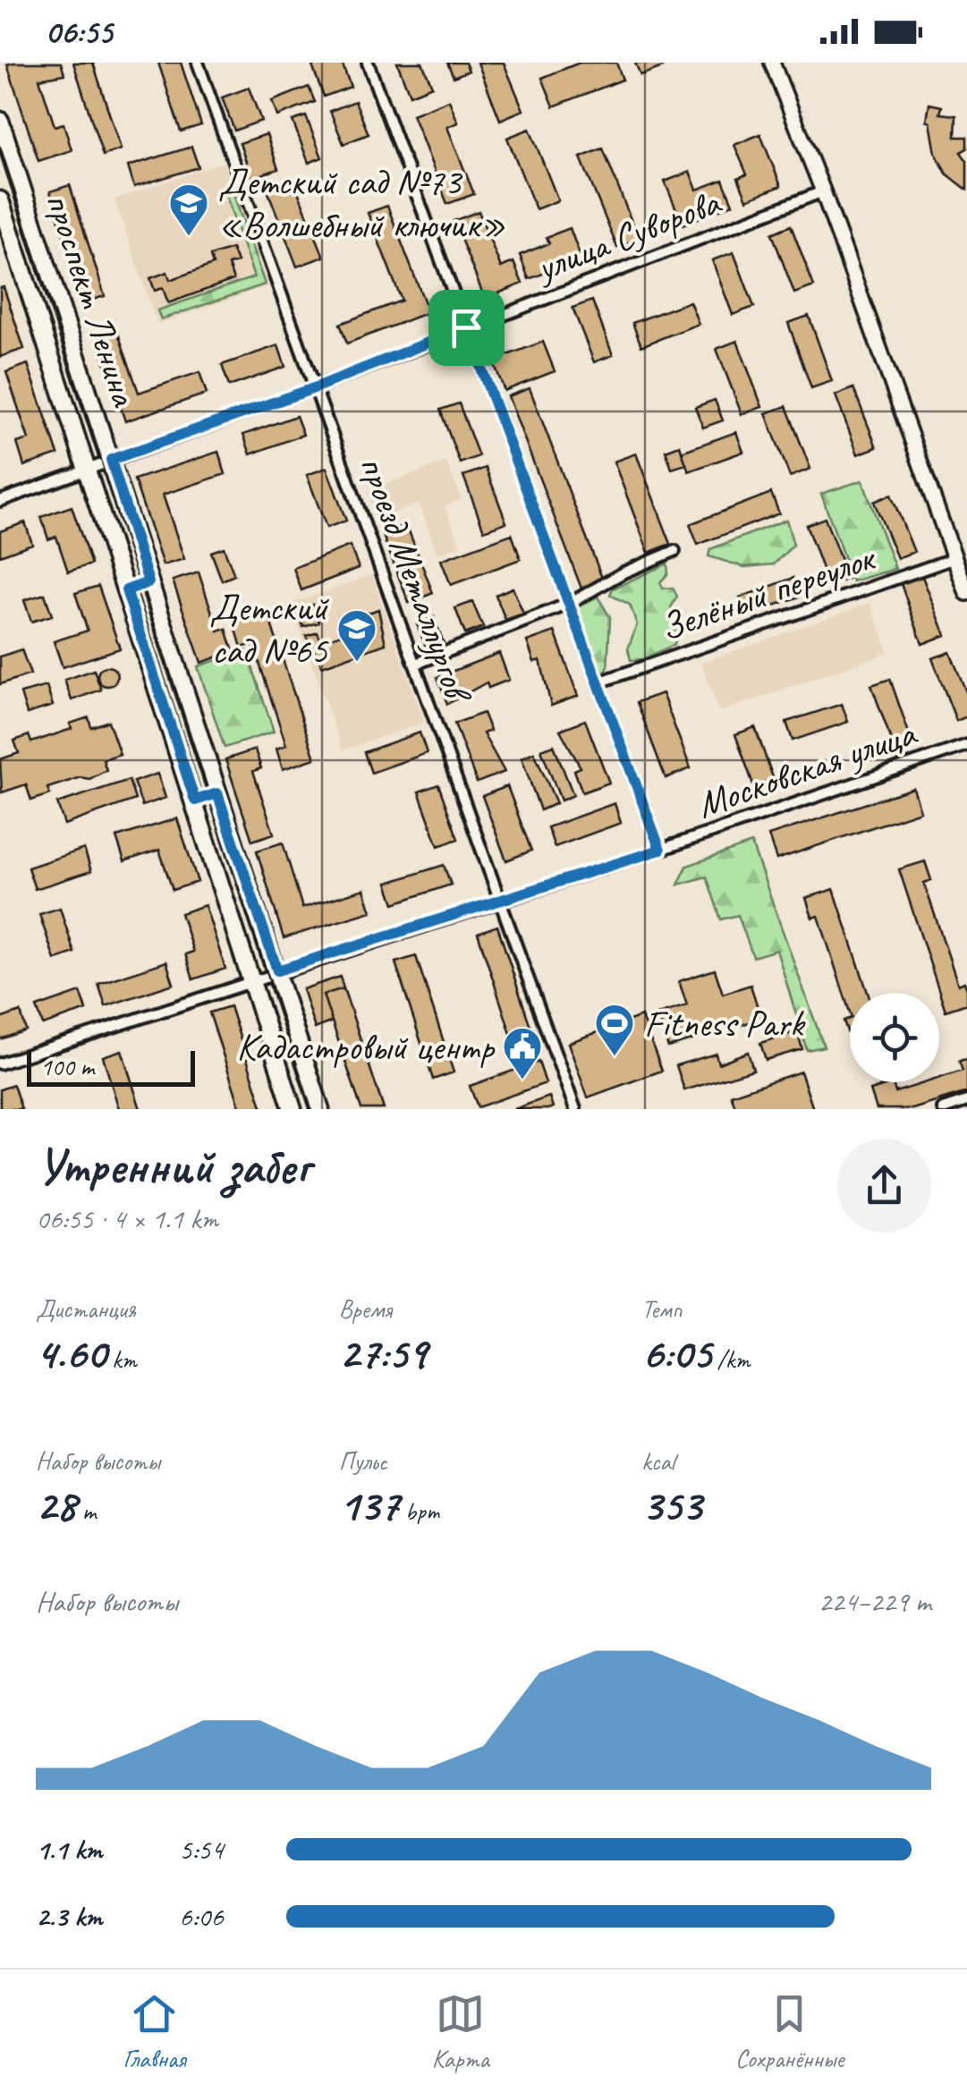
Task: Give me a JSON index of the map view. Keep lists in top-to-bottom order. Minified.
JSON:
{"streets":{"main road":["проспект Ленина"],"street":["улица Суворова","проезд Металлургов","Зелёный переулок","Московская улица"]},"crossings":[["улица Суворова","проспект Ленина"],["улица Суворова","проезд Металлургов"],["проспект Ленина","Московская улица"],["проезд Металлургов","Зелёный переулок"],["проезд Металлургов","Московская улица"]],"places":{"school or university":["Детский сад №73 «Волшебный ключик»","Детский сад №65"],"sports":["Fitness Park"],"public building":["Кадастровый центр"]},"scale_bar":"100 m","page":{"status":"06:55","scale":"100 m","heading":["Утренний забег","06:55 · 4 × 1.1 km"],"stats":[["Дистанция","4.60 km"],["Время","27:59"],["Темп","6:05 /km"],["Набор высоты","28 m"],["Пульс","137 bpm"],["kcal","353"]],"chart":["Набор высоты","224–229 m"],"list":[{"name":"1.1 km","note":"5:54"},{"name":"2.3 km","note":"6:06"}],"tabs":["Главная","Карта","Сохранённые"]}}
